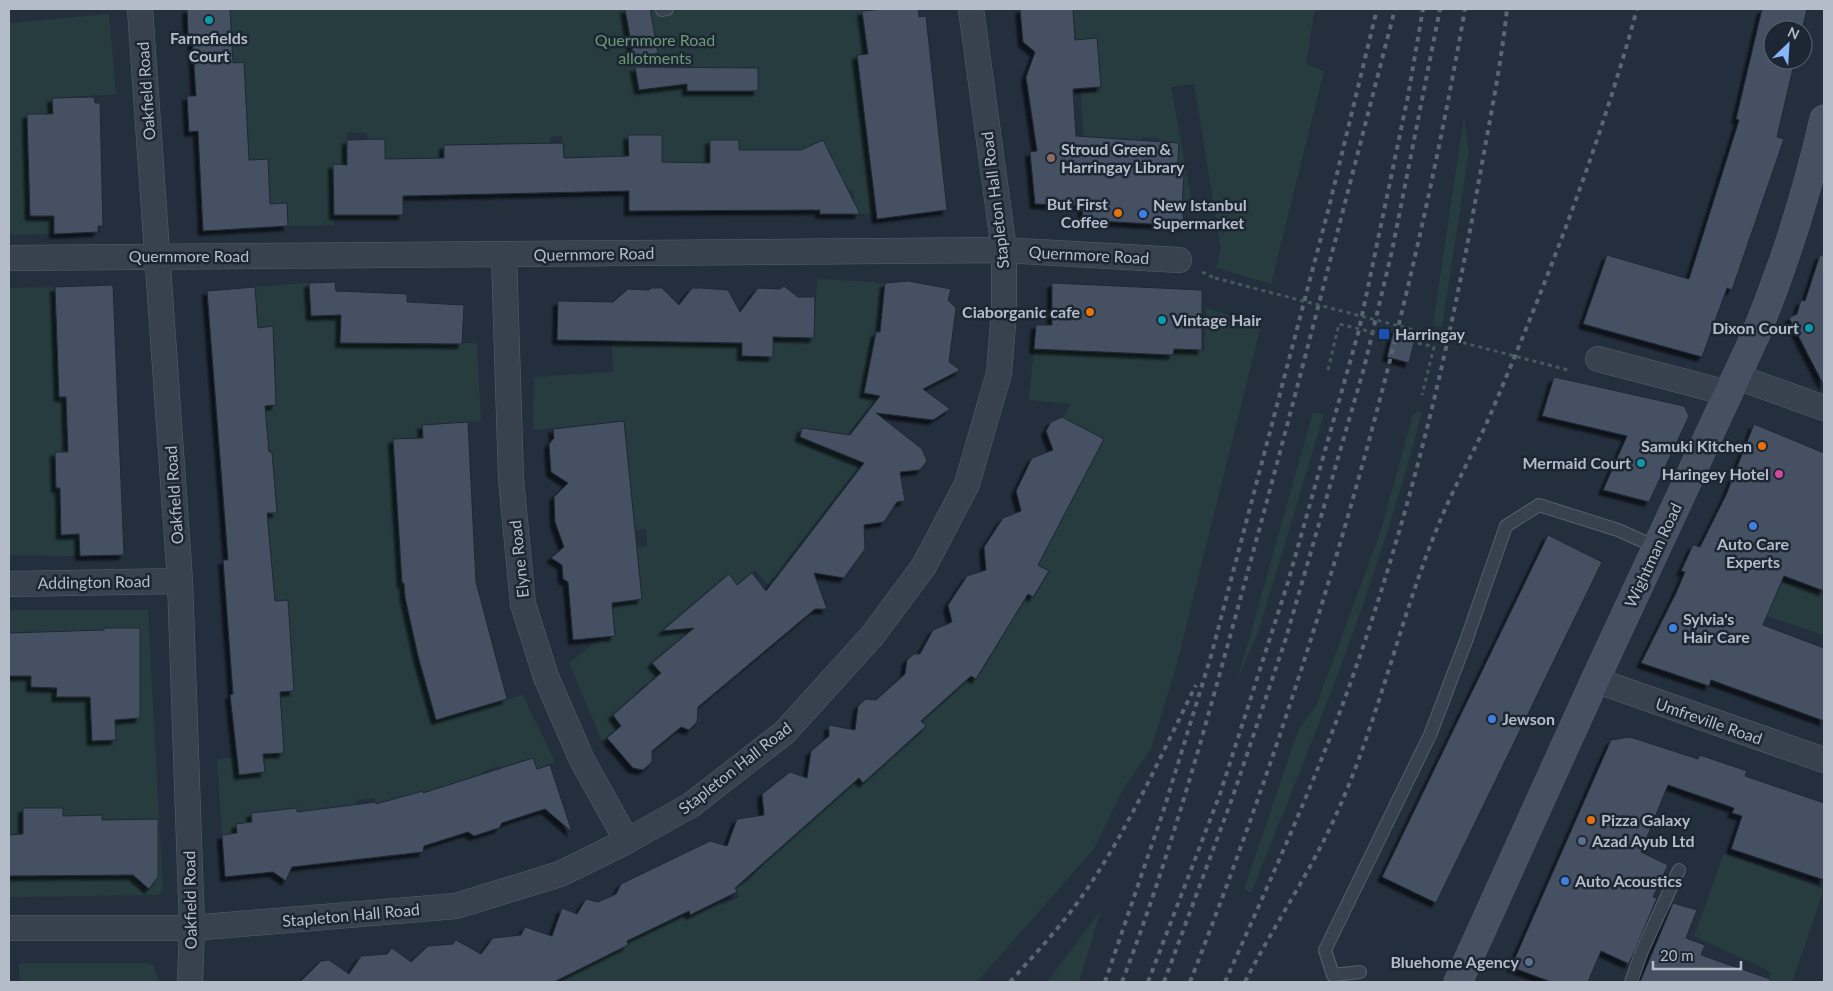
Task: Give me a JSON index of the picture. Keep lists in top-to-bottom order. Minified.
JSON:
{"streets":{"main road":["Wightman Road"],"street":["Oakfield Road","Stapleton Hall Road","Quernmore Road","Elyne Road","Addington Road","Umfreville Road"]},"crossings":[["Oakfield Road","Stapleton Hall Road"],["Oakfield Road","Quernmore Road"],["Oakfield Road","Addington Road"],["Stapleton Hall Road","Quernmore Road"],["Stapleton Hall Road","Elyne Road"],["Quernmore Road","Elyne Road"],["Wightman Road","Umfreville Road"]],"parks":["Quernmore Road allotments"],"places":{"other":["Farnefields Court","Stroud Green & Harringay Library","But First Coffee","New Istanbul Supermarket","Ciaborganic cafe","Vintage Hair","Dixon Court","Samuki Kitchen","Mermaid Court","Haringey Hotel","Auto Care Experts","Sylvia's Hair Care","Jewson","Pizza Galaxy","Azad Ayub Ltd","Auto Acoustics","Bluehome Agency"],"transit":["Harringay"]},"scale_bar":"20 m","north":"top right"}
